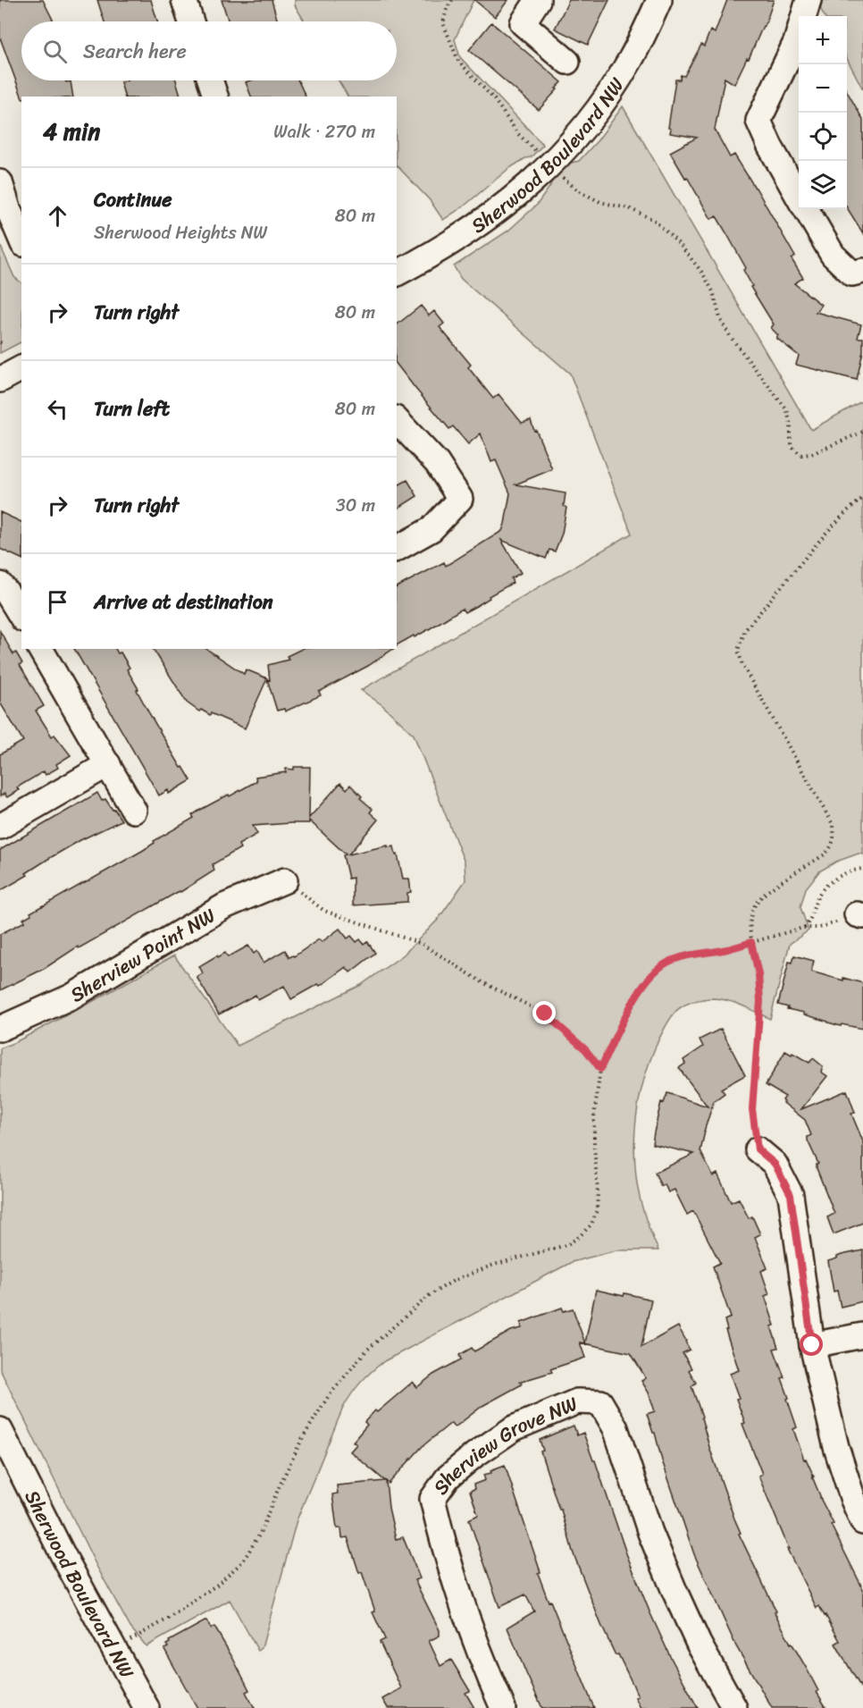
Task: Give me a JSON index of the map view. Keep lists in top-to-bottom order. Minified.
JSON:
{"streets":{"street":["Sherwood Boulevard NW","Sherview Point NW","Sherview Grove NW"]},"page":{"map_buttons":["+","−"],"search":"Search here","heading":["4 min","Walk · 270 m"],"list":[["Continue","Sherwood Heights NW","80 m"],["Turn right","80 m"],["Turn left","80 m"],["Turn right","30 m"],"Arrive at destination"]}}
